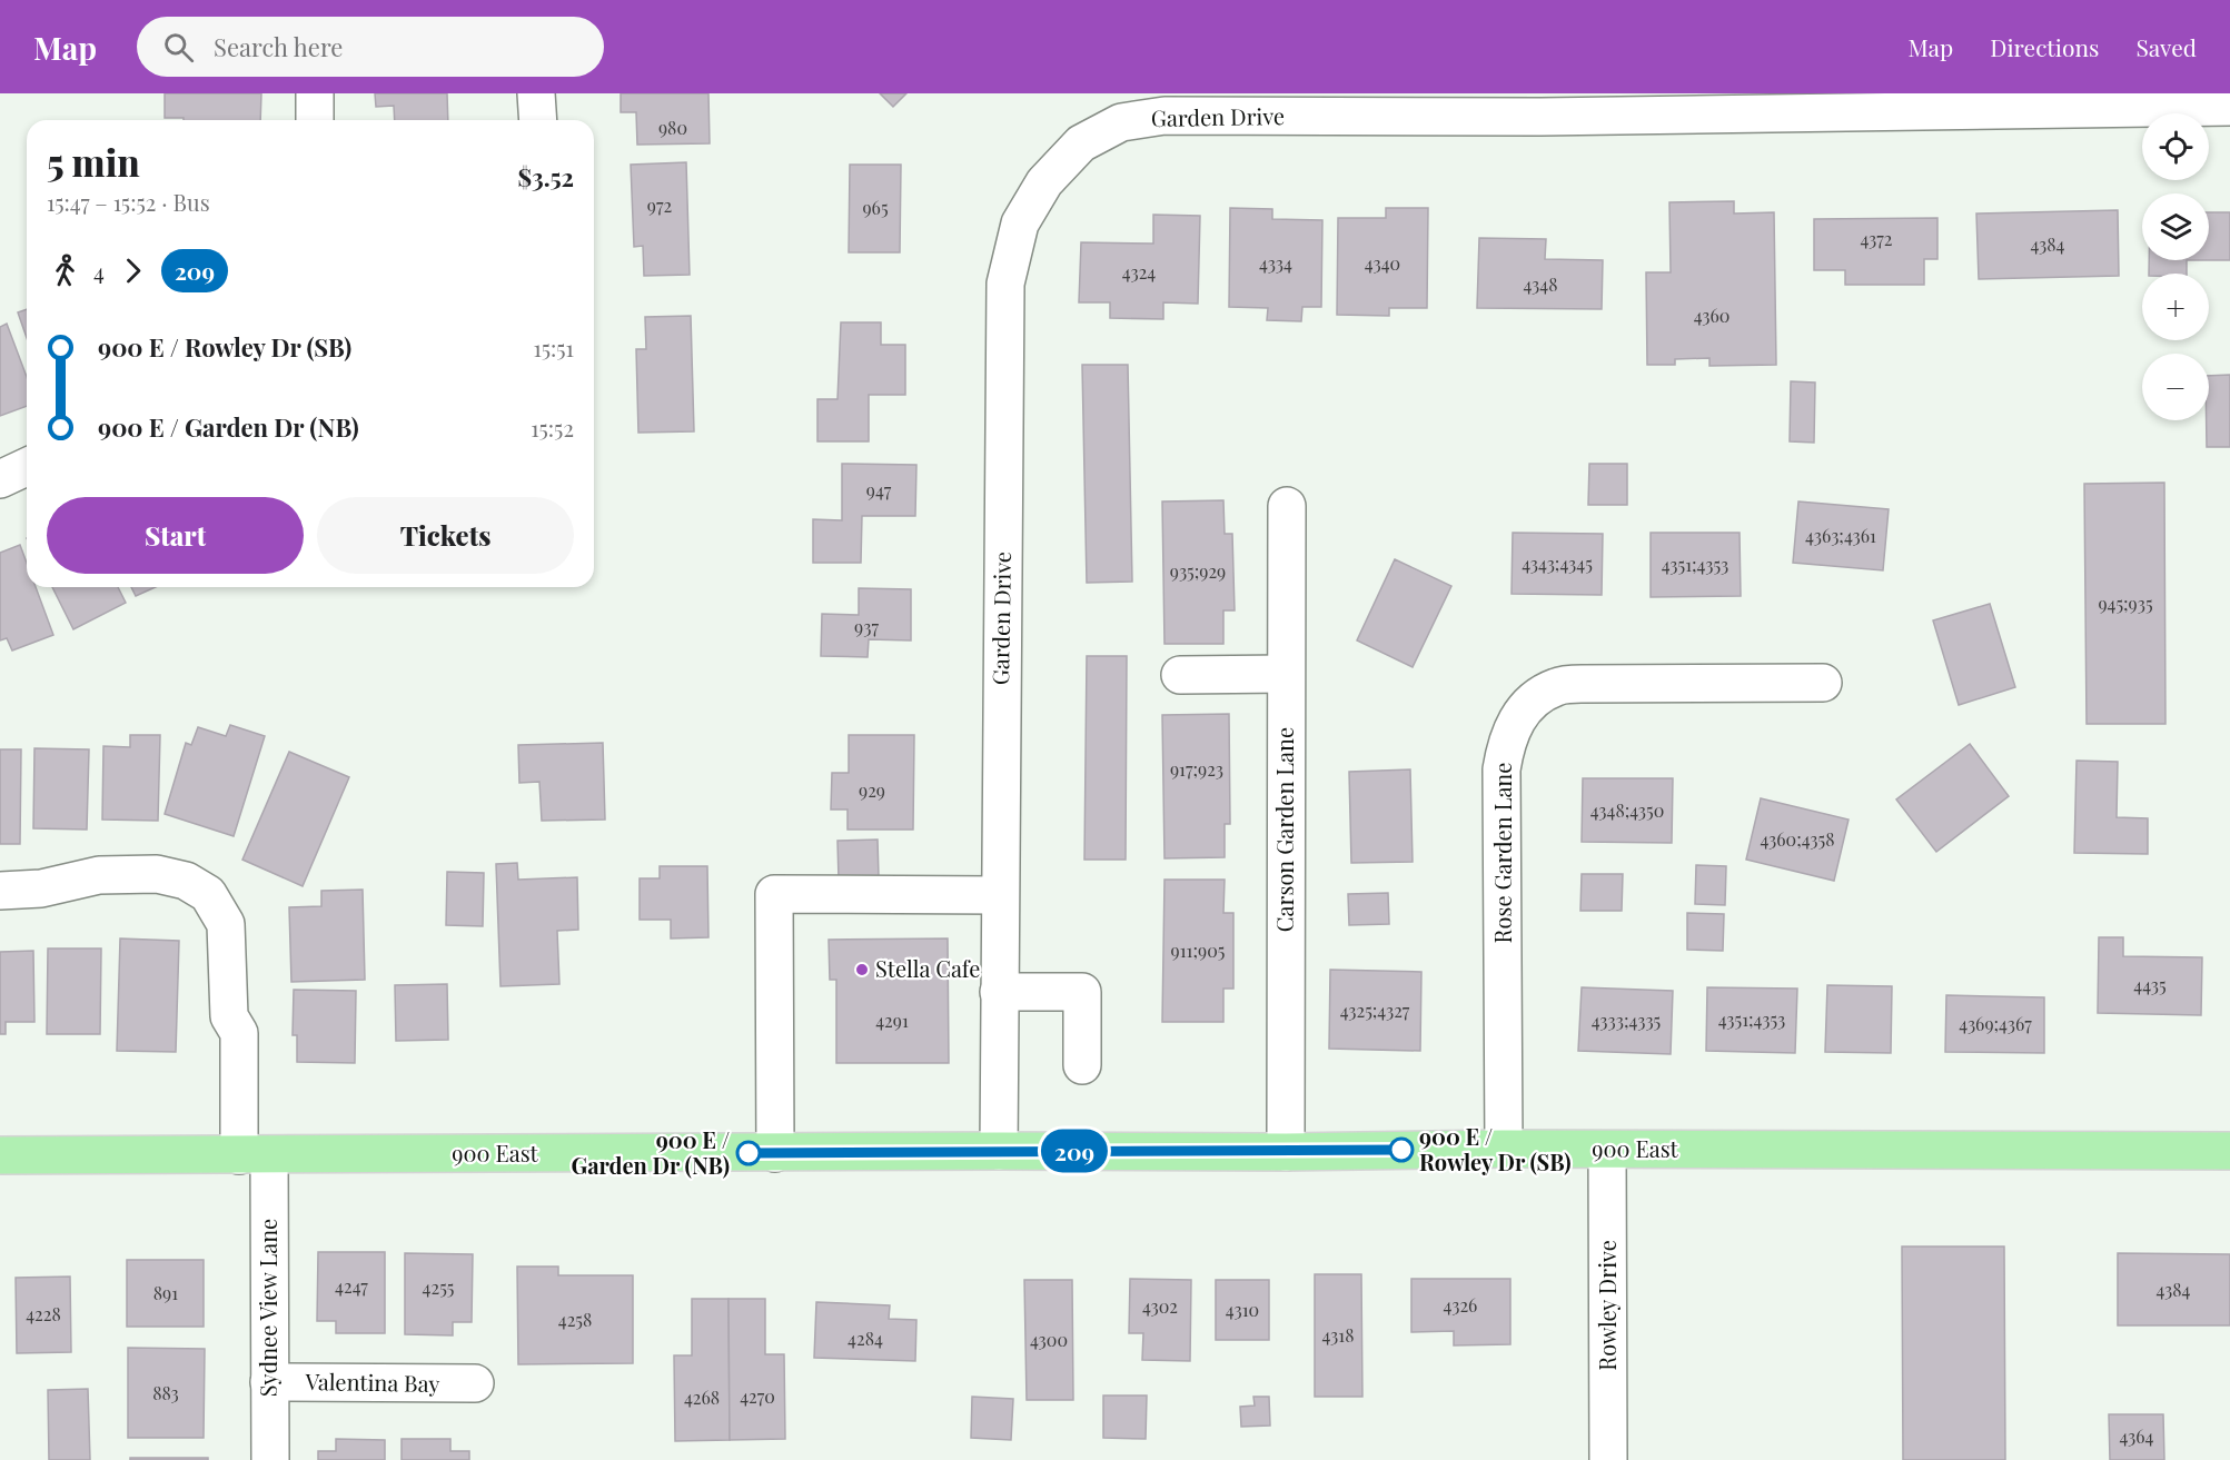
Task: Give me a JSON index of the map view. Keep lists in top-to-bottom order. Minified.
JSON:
{"streets":{"main road":["900 East"],"street":["Garden Drive","Carson Garden Lane","Rose Garden Lane","Rowley Drive","Sydnee View Lane","Valentina Bay"]},"crossings":[["Garden Drive","900 East"],["Carson Garden Lane","900 East"],["Rose Garden Lane","900 East"],["900 East","Rowley Drive"],["900 East","Sydnee View Lane"],["Sydnee View Lane","Valentina Bay"]],"places":["Stella Cafe","900 E / Rowley Dr (SB)","900 E / Garden Dr (NB)"],"lines":["bus line 209"],"house_numbers":["980","972","965","4372","4384","4334","4340","4324","4348","4360","947","4363;4361","4343;4345","4351;4353","935;929","945;935","937","917;923","929","4348;4350","4360;4358","911;905","4435","4325;4327","4351;4353","4291","4333;4335","4369;4367","4247","4255","4384","891","4326","4302","4310","4228","4258","4318","4284","4300","883","4270","4268","4364"],"page":{"header":"Map","search":"Search here","nav":["Map","Directions","Saved"],"on_map":"209","map_buttons":["+","−"],"heading":["5 min","15:47 – 15:52 · Bus","$3.52"],"legs":["4","209"],"list":[{"name":"900 E / Rowley Dr (SB)","value":"15:51"},{"name":"900 E / Garden Dr (NB)","value":"15:52"}],"buttons":["Start","Tickets"]}}
